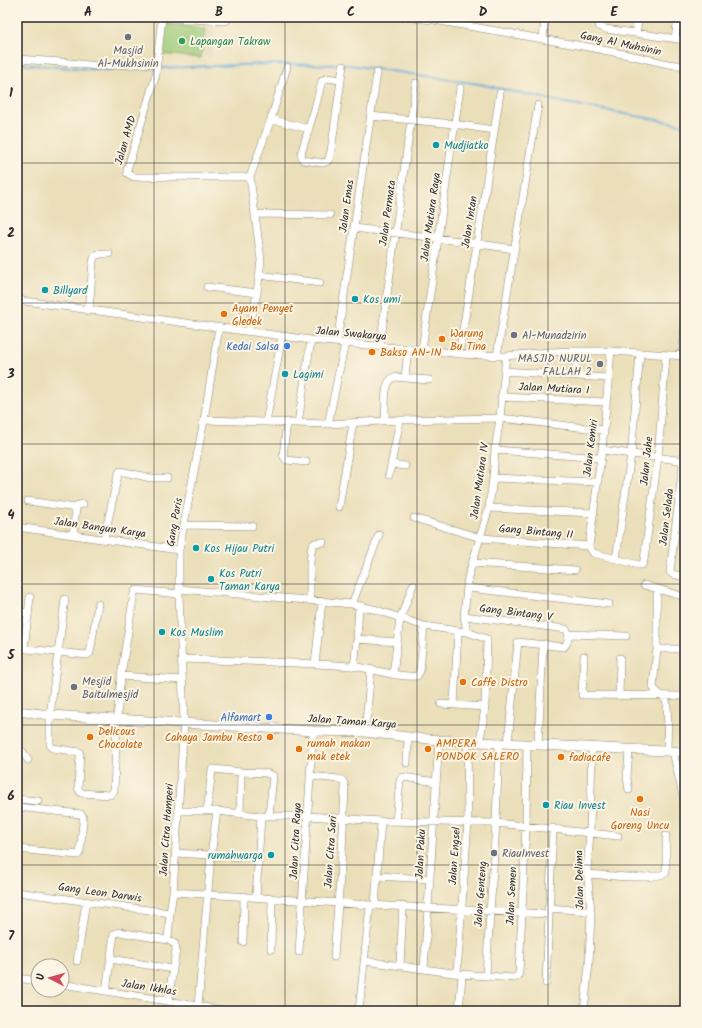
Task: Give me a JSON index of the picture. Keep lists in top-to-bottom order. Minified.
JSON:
{"streets":{"street":["Gang Al Muhsinin","Jalan AMD","Jalan Emas","Jalan Permata","Jalan Mutiara Raya","Jalan Intan","Jalan Swakarya","Jalan Mutiara I","Jalan Kemiri","Jalan Jahe","Jalan Mutiara IV","Jalan Selada","Gang Paris","Jalan Bangun Karya","Gang Bintang II","Gang Bintang V","Jalan Taman Karya","Jalan Citra Hamperi","Jalan Citra Raya","Jalan Citra Sari","Jalan Paku","Jalan Engsel","Jalan Delima","Gang Leon Darwis","Jalan Genteng","Jalan Semen","Jalan Ikhlas"]},"crossings":[["Jalan Emas","Jalan Swakarya"],["Jalan Permata","Jalan Swakarya"],["Jalan Mutiara Raya","Jalan Swakarya"],["Jalan Intan","Jalan Swakarya"],["Jalan Swakarya","Jalan Kemiri"],["Jalan Swakarya","Jalan Jahe"],["Jalan Swakarya","Jalan Mutiara IV"],["Jalan Swakarya","Gang Paris"],["Jalan Mutiara I","Jalan Kemiri"],["Jalan Mutiara I","Jalan Mutiara IV"],["Jalan Kemiri","Gang Bintang II"],["Jalan Mutiara IV","Gang Bintang II"],["Jalan Mutiara IV","Gang Bintang V"],["Gang Paris","Jalan Bangun Karya"],["Gang Paris","Jalan Taman Karya"],["Gang Paris","Jalan Citra Hamperi"],["Jalan Taman Karya","Jalan Citra Hamperi"],["Jalan Taman Karya","Jalan Citra Raya"],["Jalan Taman Karya","Jalan Paku"],["Jalan Taman Karya","Jalan Engsel"],["Jalan Taman Karya","Jalan Delima"],["Jalan Taman Karya","Jalan Genteng"],["Jalan Taman Karya","Jalan Semen"],["Jalan Citra Hamperi","Gang Leon Darwis"],["Jalan Citra Raya","Jalan Citra Sari"],["Jalan Genteng","Jalan Semen"]],"places":["Masjid Al-Mukhsinin","Lapangan Takraw","Mudjiatko","Billyard","Kos umi","Ayam Penyet Gledek","Al-Munadzirin","Warung Bu Tina","Kedai Salsa","Bakso AN-IN","MASJID NURUL FALLAH 2","Lagimi","Kos Hijau Putri","Kos Putri Taman Karya","Kos Muslim","Caffe Distro","Mesjid Baitulmesjid","Alfamart","Delicous Chocolate","Cahaya Jambu Resto","rumah makan mak etek","AMPERA PONDOK SALERO","fadiacafe","Nasi Goreng Uncu","Riau Invest","RiauInvest","rumahwarga"],"north":"left","grid":{"columns":["A","B","C","D","E"],"rows":["1","2","3","4","5","6","7"]}}
